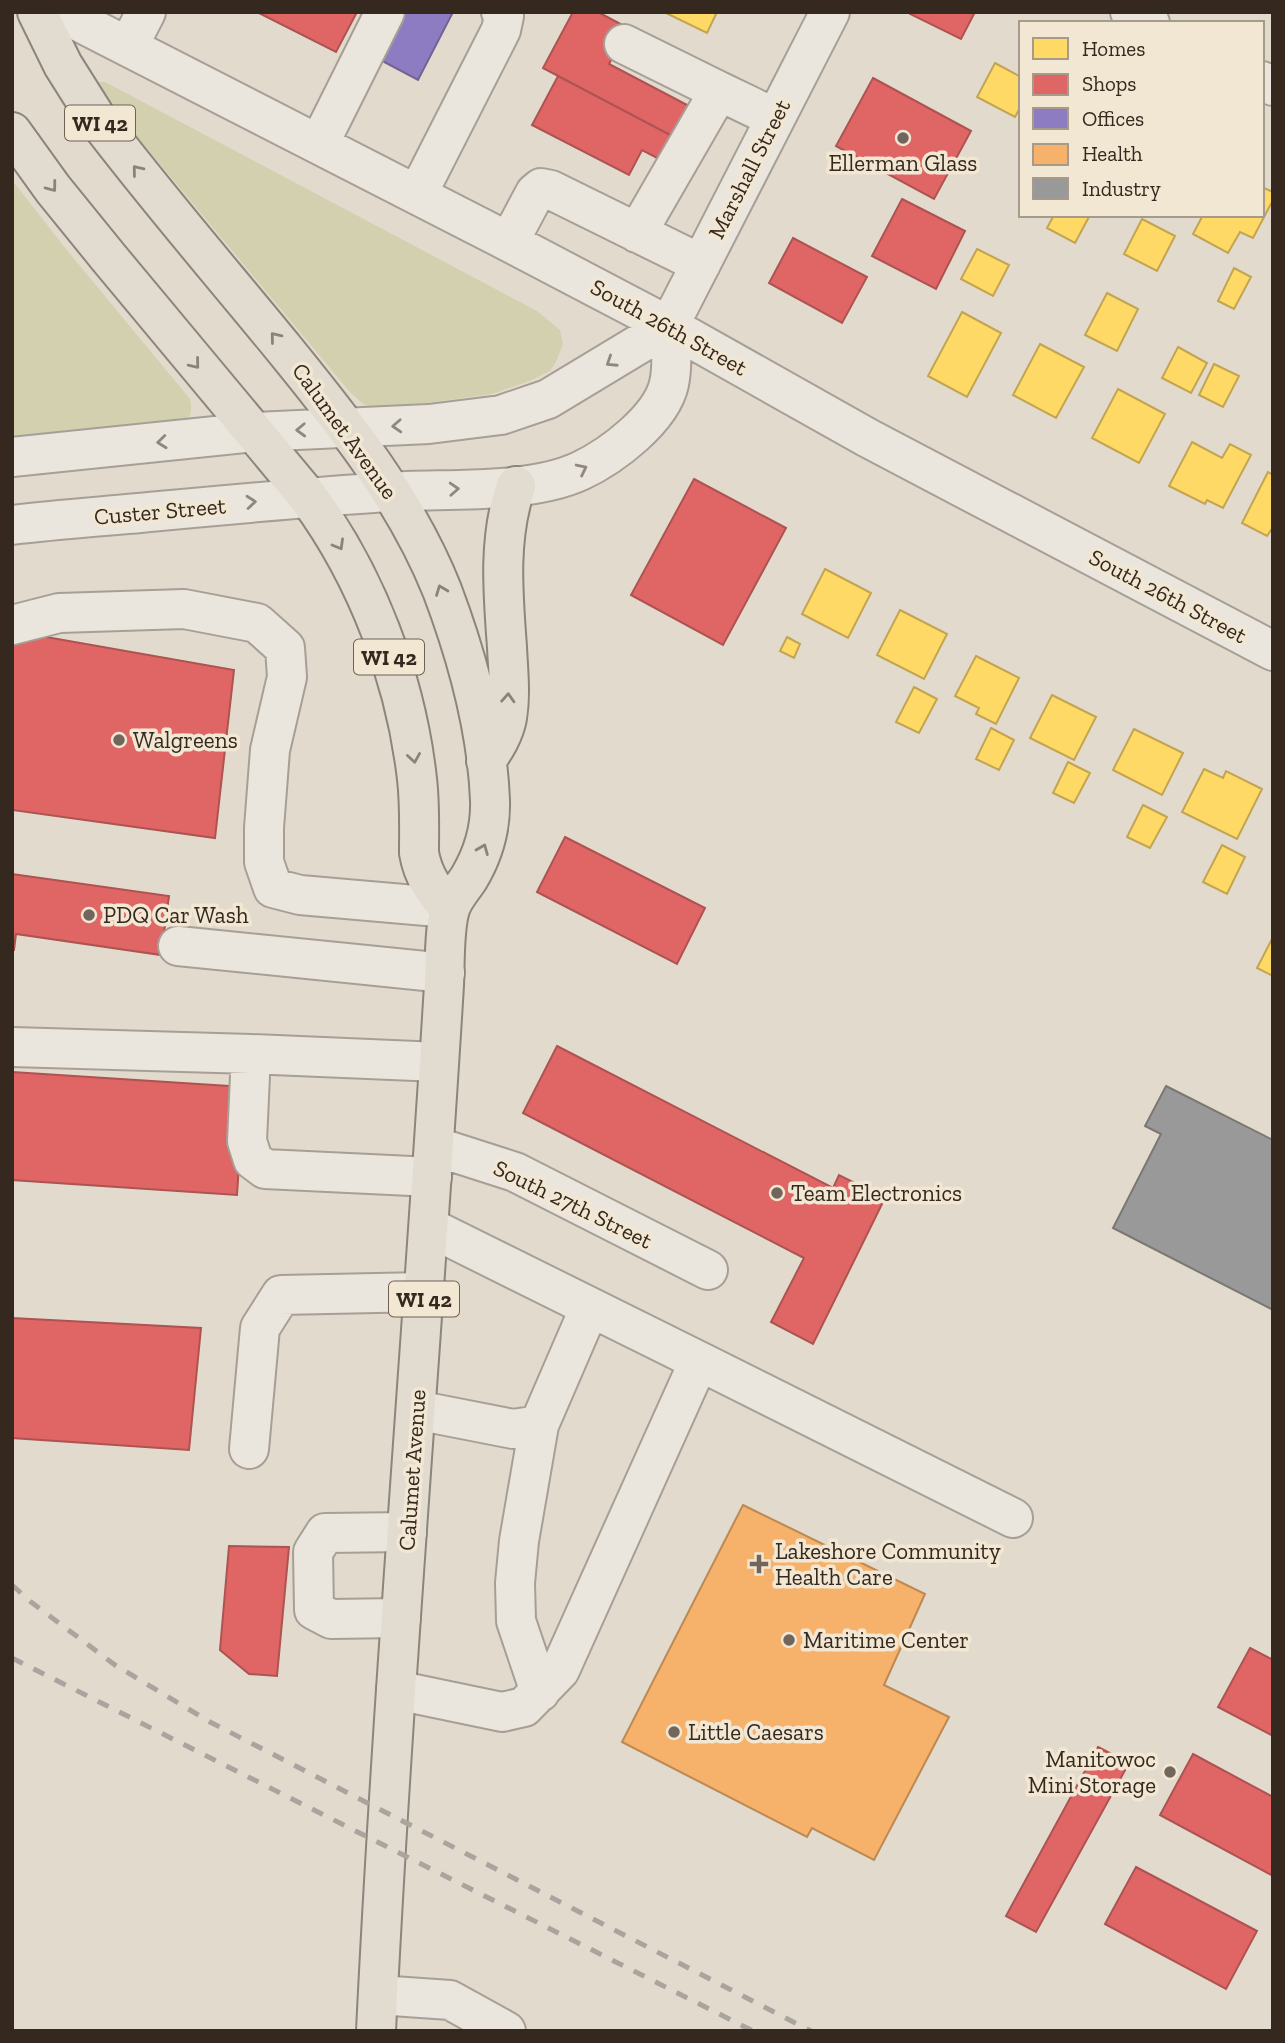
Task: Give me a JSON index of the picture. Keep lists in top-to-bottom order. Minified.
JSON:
{"streets":{"main road":["WI 42","Calumet Avenue"],"street":["Marshall Street","South 26th Street","Custer Street","South 27th Street"]},"crossings":[["WI 42","Calumet Avenue"],["WI 42","Custer Street"],["Marshall Street","South 26th Street"],["Calumet Avenue","South 27th Street"]],"places":{"other":["Ellerman Glass","Walgreens","PDQ Car Wash","Team Electronics","Maritime Center","Little Caesars","Manitowoc Mini Storage"],"health":["Lakeshore Community Health Care"]},"legend":["Homes","Shops","Offices","Health","Industry"]}
